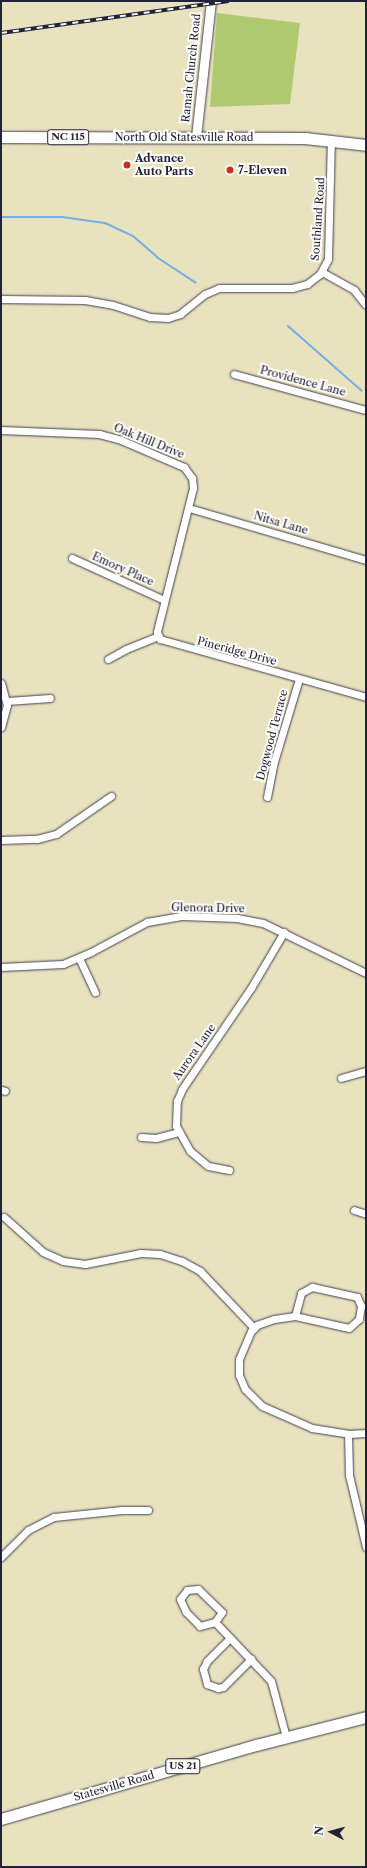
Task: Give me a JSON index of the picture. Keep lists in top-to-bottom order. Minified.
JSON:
{"streets":{"main road":["Ramah Church Road","NC 115","North Old Statesville Road","US 21","Statesville Road"],"street":["Southland Road","Providence Lane","Oak Hill Drive","Nitsa Lane","Emory Place","Pineridge Drive","Dogwood Terrace","Glenora Drive","Aurora Lane"]},"crossings":[["Ramah Church Road","North Old Statesville Road"],["North Old Statesville Road","Southland Road"],["Oak Hill Drive","Nitsa Lane"],["Oak Hill Drive","Emory Place"],["Oak Hill Drive","Pineridge Drive"],["Pineridge Drive","Dogwood Terrace"],["Glenora Drive","Aurora Lane"]],"places":["Advance Auto Parts","7-Eleven"],"north":"left"}
